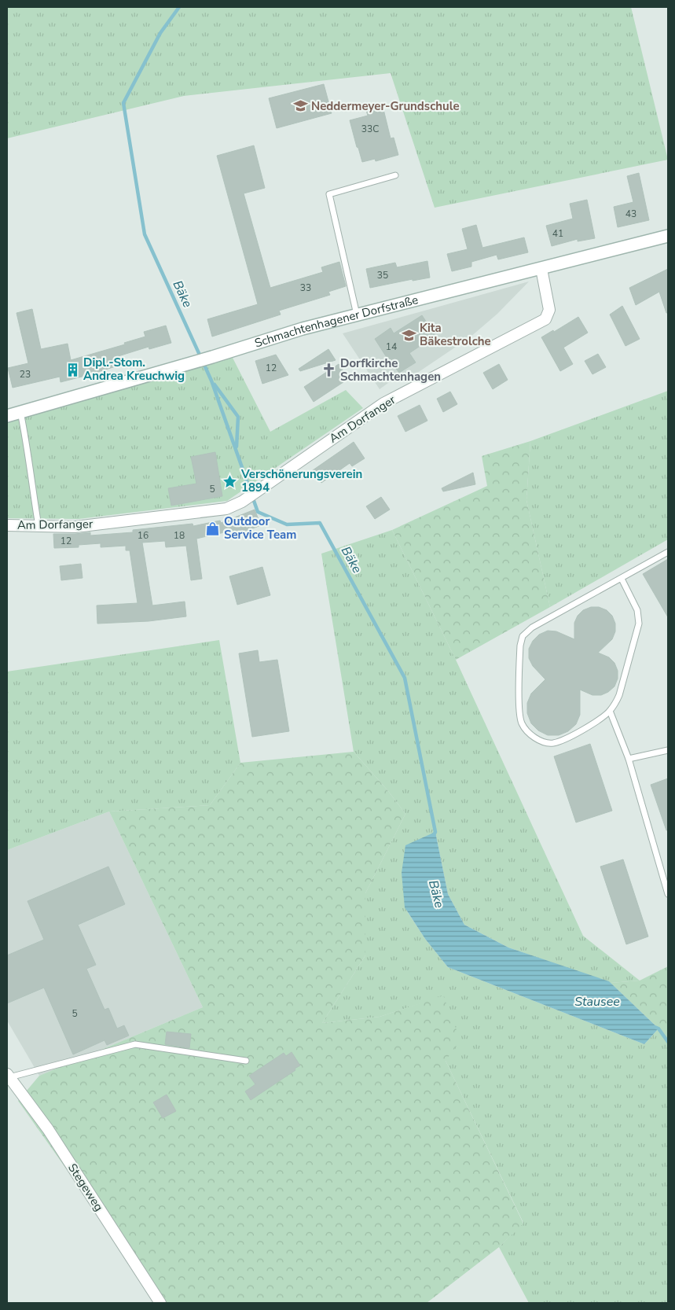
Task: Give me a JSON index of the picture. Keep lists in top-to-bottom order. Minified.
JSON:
{"streets":{"main road":["Schmachtenhagener Dorfstraße"],"street":["Am Dorfanger","Stegeweg"]},"crossings":[["Schmachtenhagener Dorfstraße","Am Dorfanger"]],"water":["Bäke","Stausee"],"places":{"school or university":["Neddermeyer-Grundschule","Kita Bäkestrolche"],"building":["Dipl.-Stom. Andrea Kreuchwig"],"church":["Dorfkirche Schmachtenhagen"],"place":["Verschönerungsverein 1894"],"shop":["Outdoor Service Team"]},"house_numbers":["33C","43","41","35","33","14","12","23","5","16","18","12","5"]}
